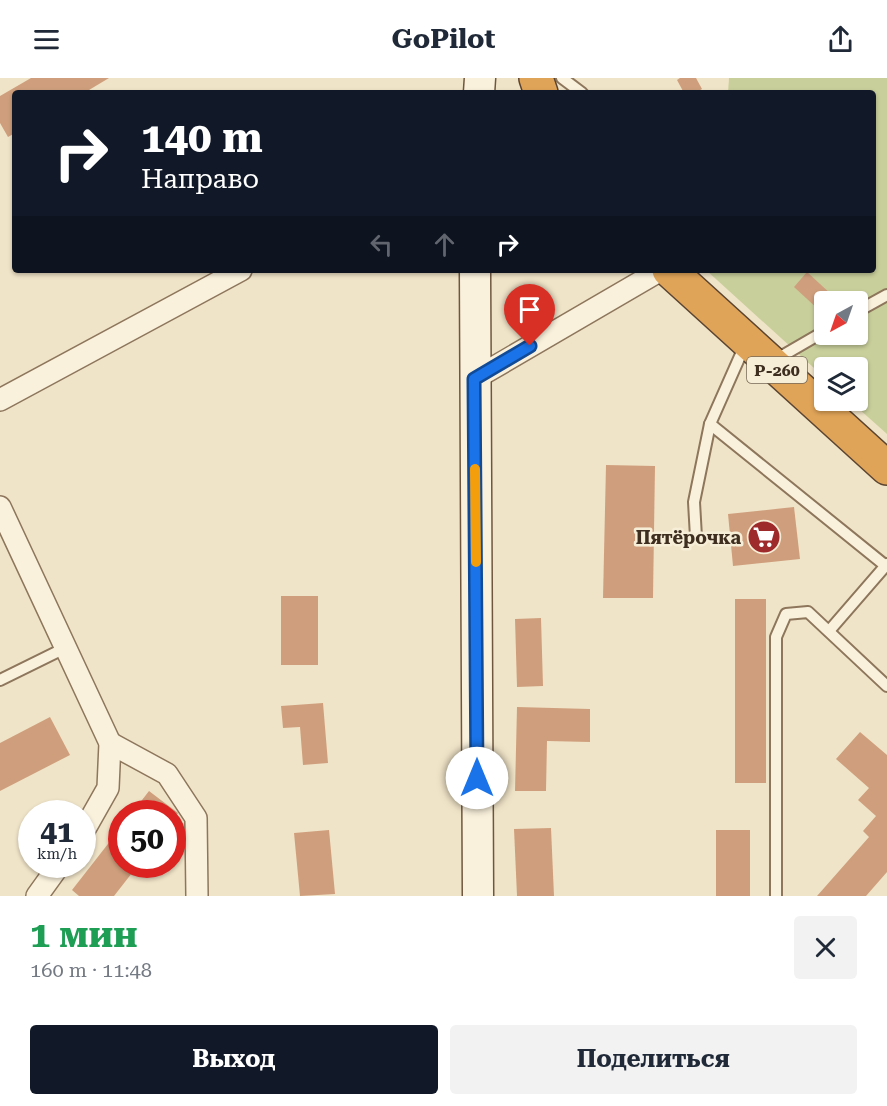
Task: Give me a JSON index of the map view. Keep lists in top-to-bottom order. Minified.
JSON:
{"streets":{"highway":["Р-260"]},"places":{"supermarket":["Пятёрочка"]},"north":"bottom left","page":{"header":"GoPilot","turn":["140 m","Направо"],"speed":"41 km/h","limit":"50","heading":["1 мин","160 m · 11:48"],"buttons":["Выход","Поделиться"]}}
